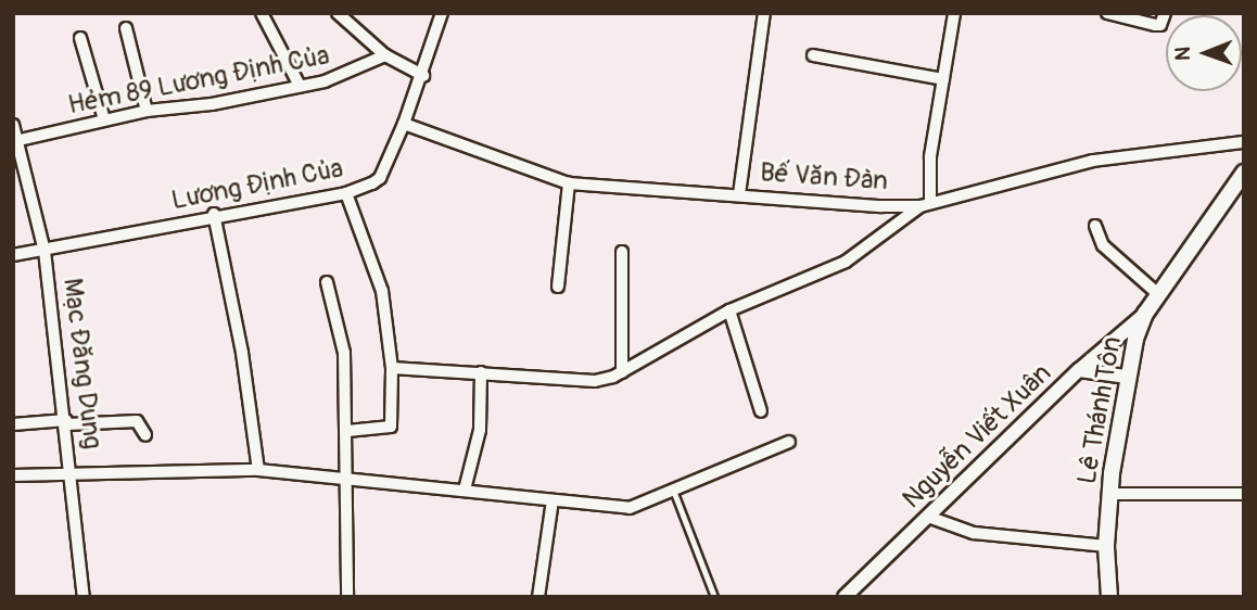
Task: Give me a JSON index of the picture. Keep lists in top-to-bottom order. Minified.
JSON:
{"streets":{"main road":["Lê Thánh Tôn"],"street":["Hẻm 89 Lương Định Của","Bế Văn Đàn","Lương Định Của","Mạc Đăng Dung","Nguyễn Viết Xuân"]},"crossings":[["Hẻm 89 Lương Định Của","Mạc Đăng Dung"],["Bế Văn Đàn","Lương Định Của"],["Lương Định Của","Mạc Đăng Dung"],["Lê Thánh Tôn","Nguyễn Viết Xuân"]],"north":"left"}
